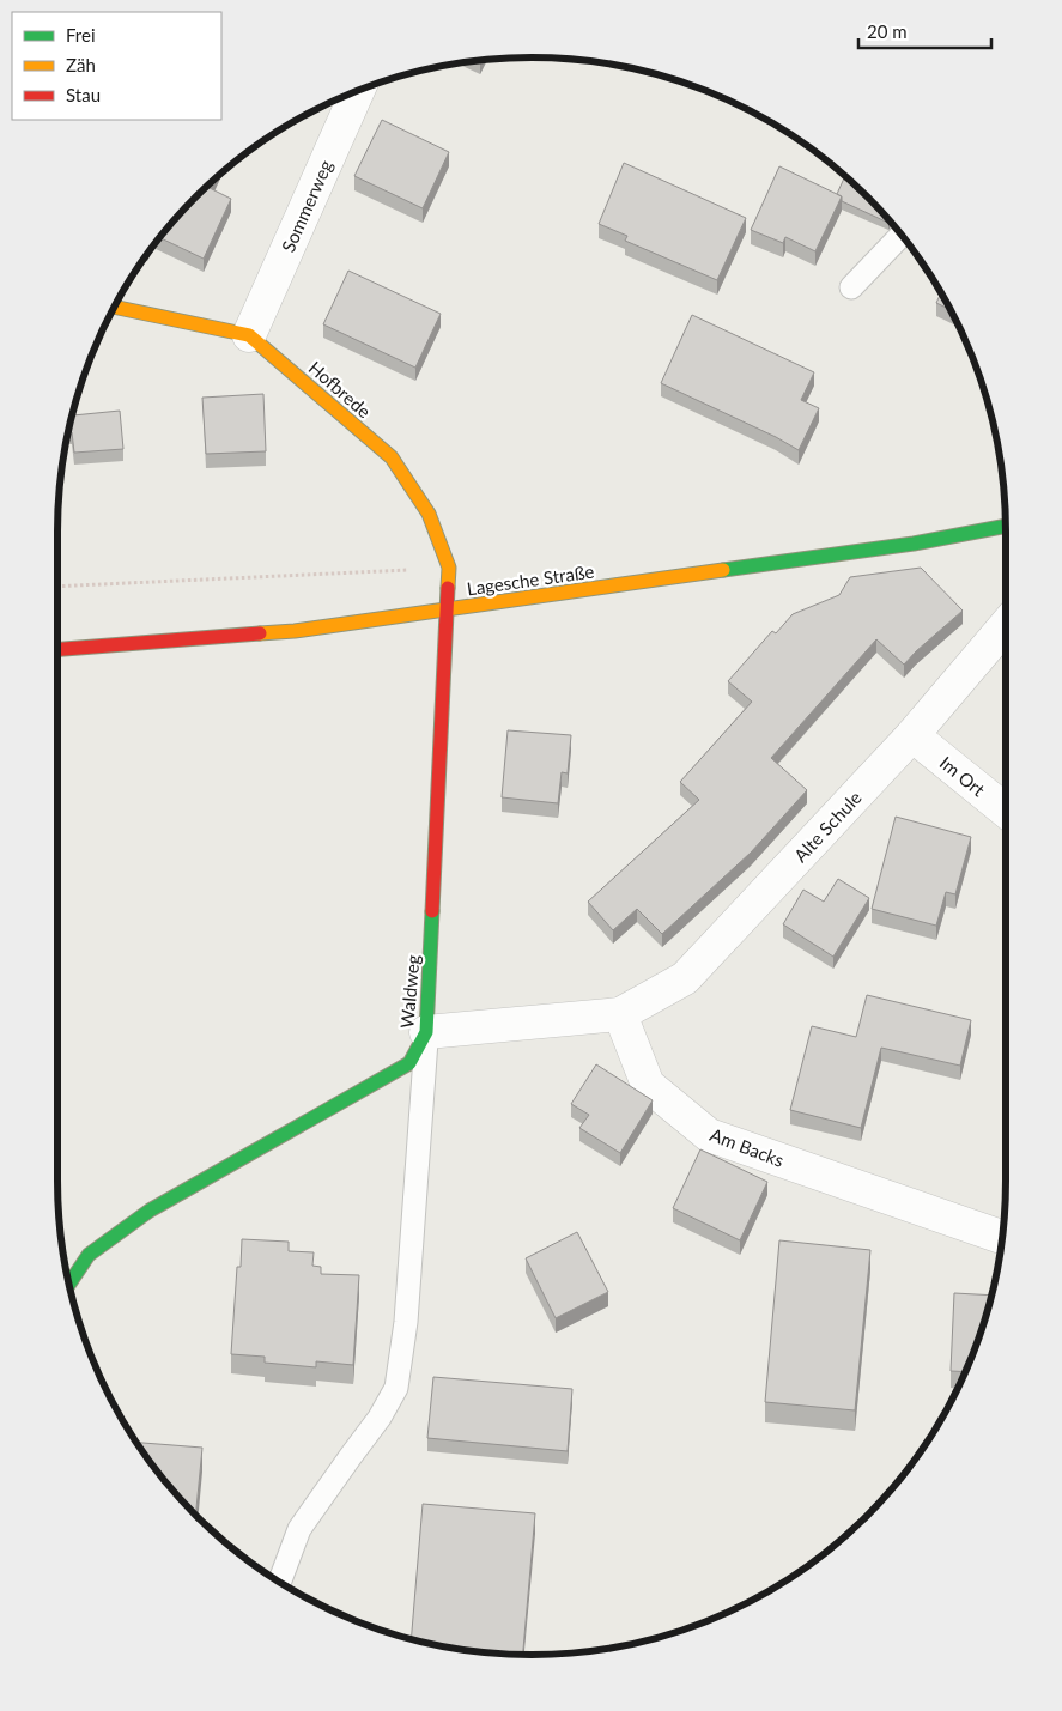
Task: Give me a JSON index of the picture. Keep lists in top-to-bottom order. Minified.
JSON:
{"streets":{"street":["Sommerweg","Hofbrede","Lagesche Straße","Im Ort","Alte Schule","Waldweg","Am Backs"]},"crossings":[["Sommerweg","Hofbrede"],["Hofbrede","Lagesche Straße"],["Hofbrede","Waldweg"],["Lagesche Straße","Waldweg"],["Im Ort","Alte Schule"],["Alte Schule","Am Backs"]],"legend":["Frei","Zäh","Stau"],"scale_bar":"20 m"}
